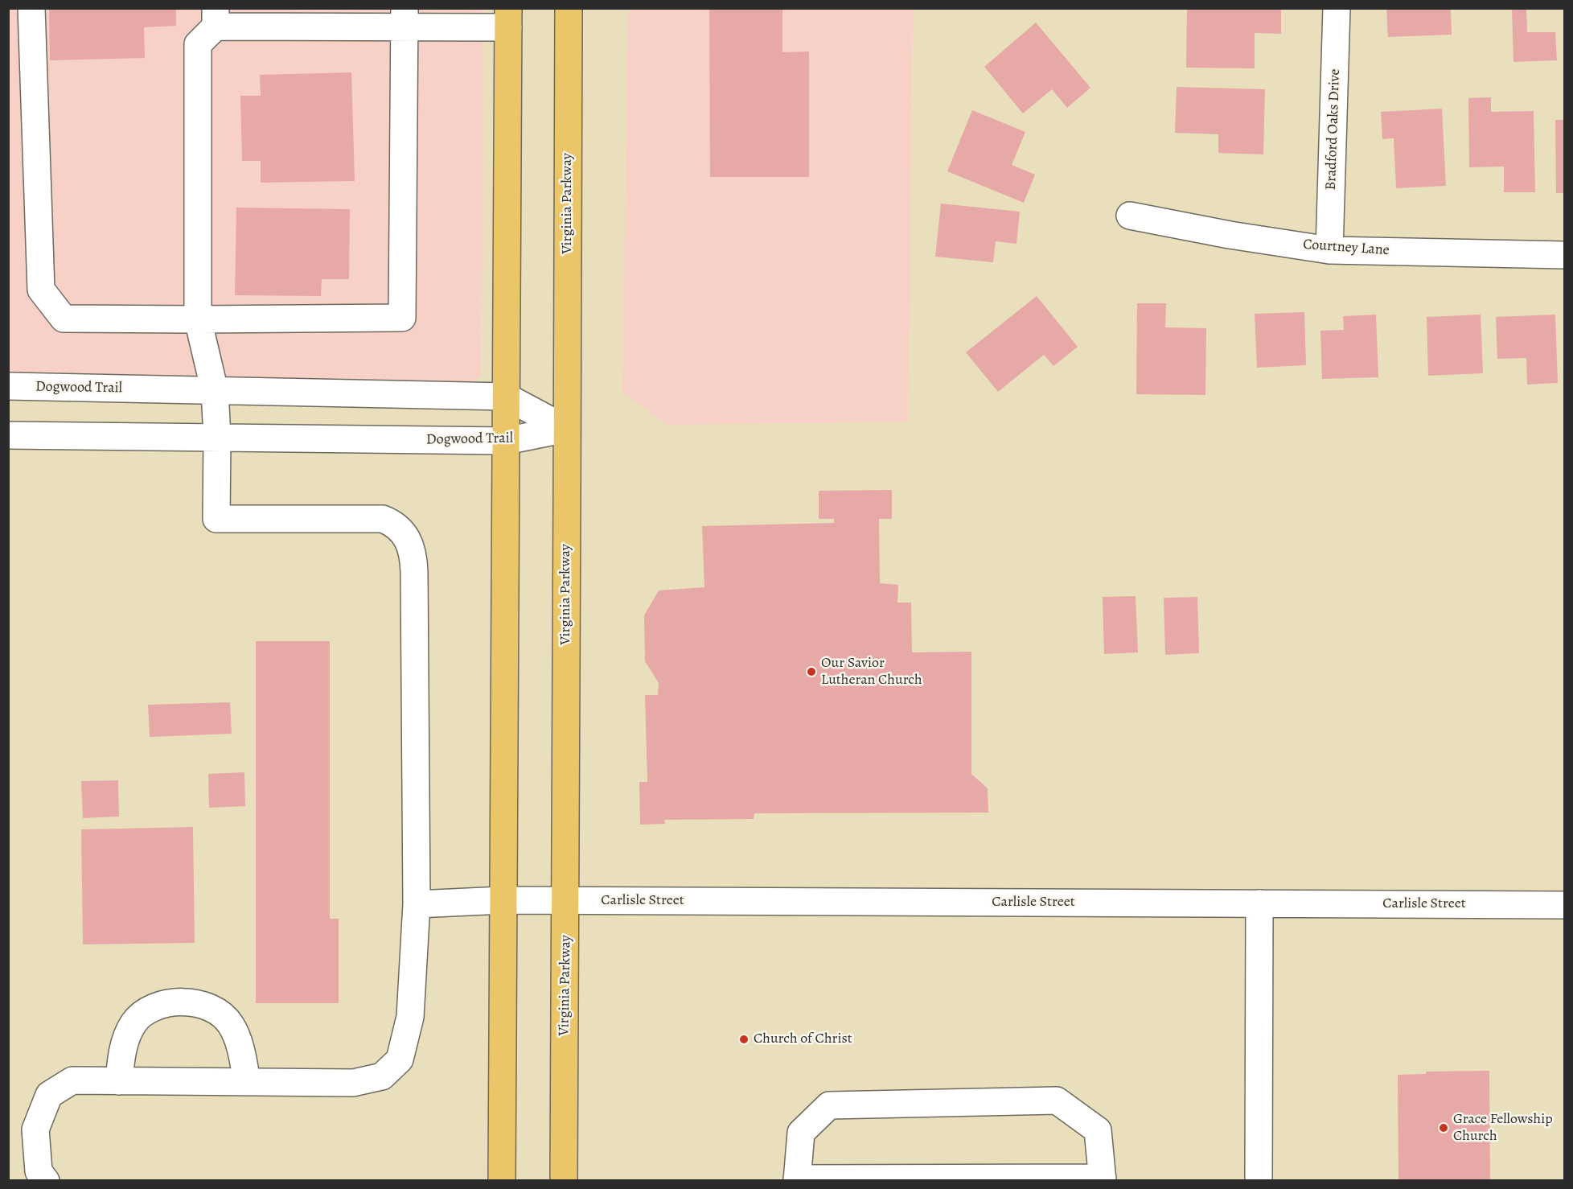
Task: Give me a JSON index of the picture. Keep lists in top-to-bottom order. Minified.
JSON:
{"streets":{"main road":["Virginia Parkway"],"street":["Bradford Oaks Drive","Courtney Lane","Dogwood Trail","Carlisle Street"]},"crossings":[["Bradford Oaks Drive","Courtney Lane"],["Virginia Parkway","Dogwood Trail"],["Virginia Parkway","Carlisle Street"]],"places":["Our Savior Lutheran Church","Church of Christ","Grace Fellowship Church"]}
